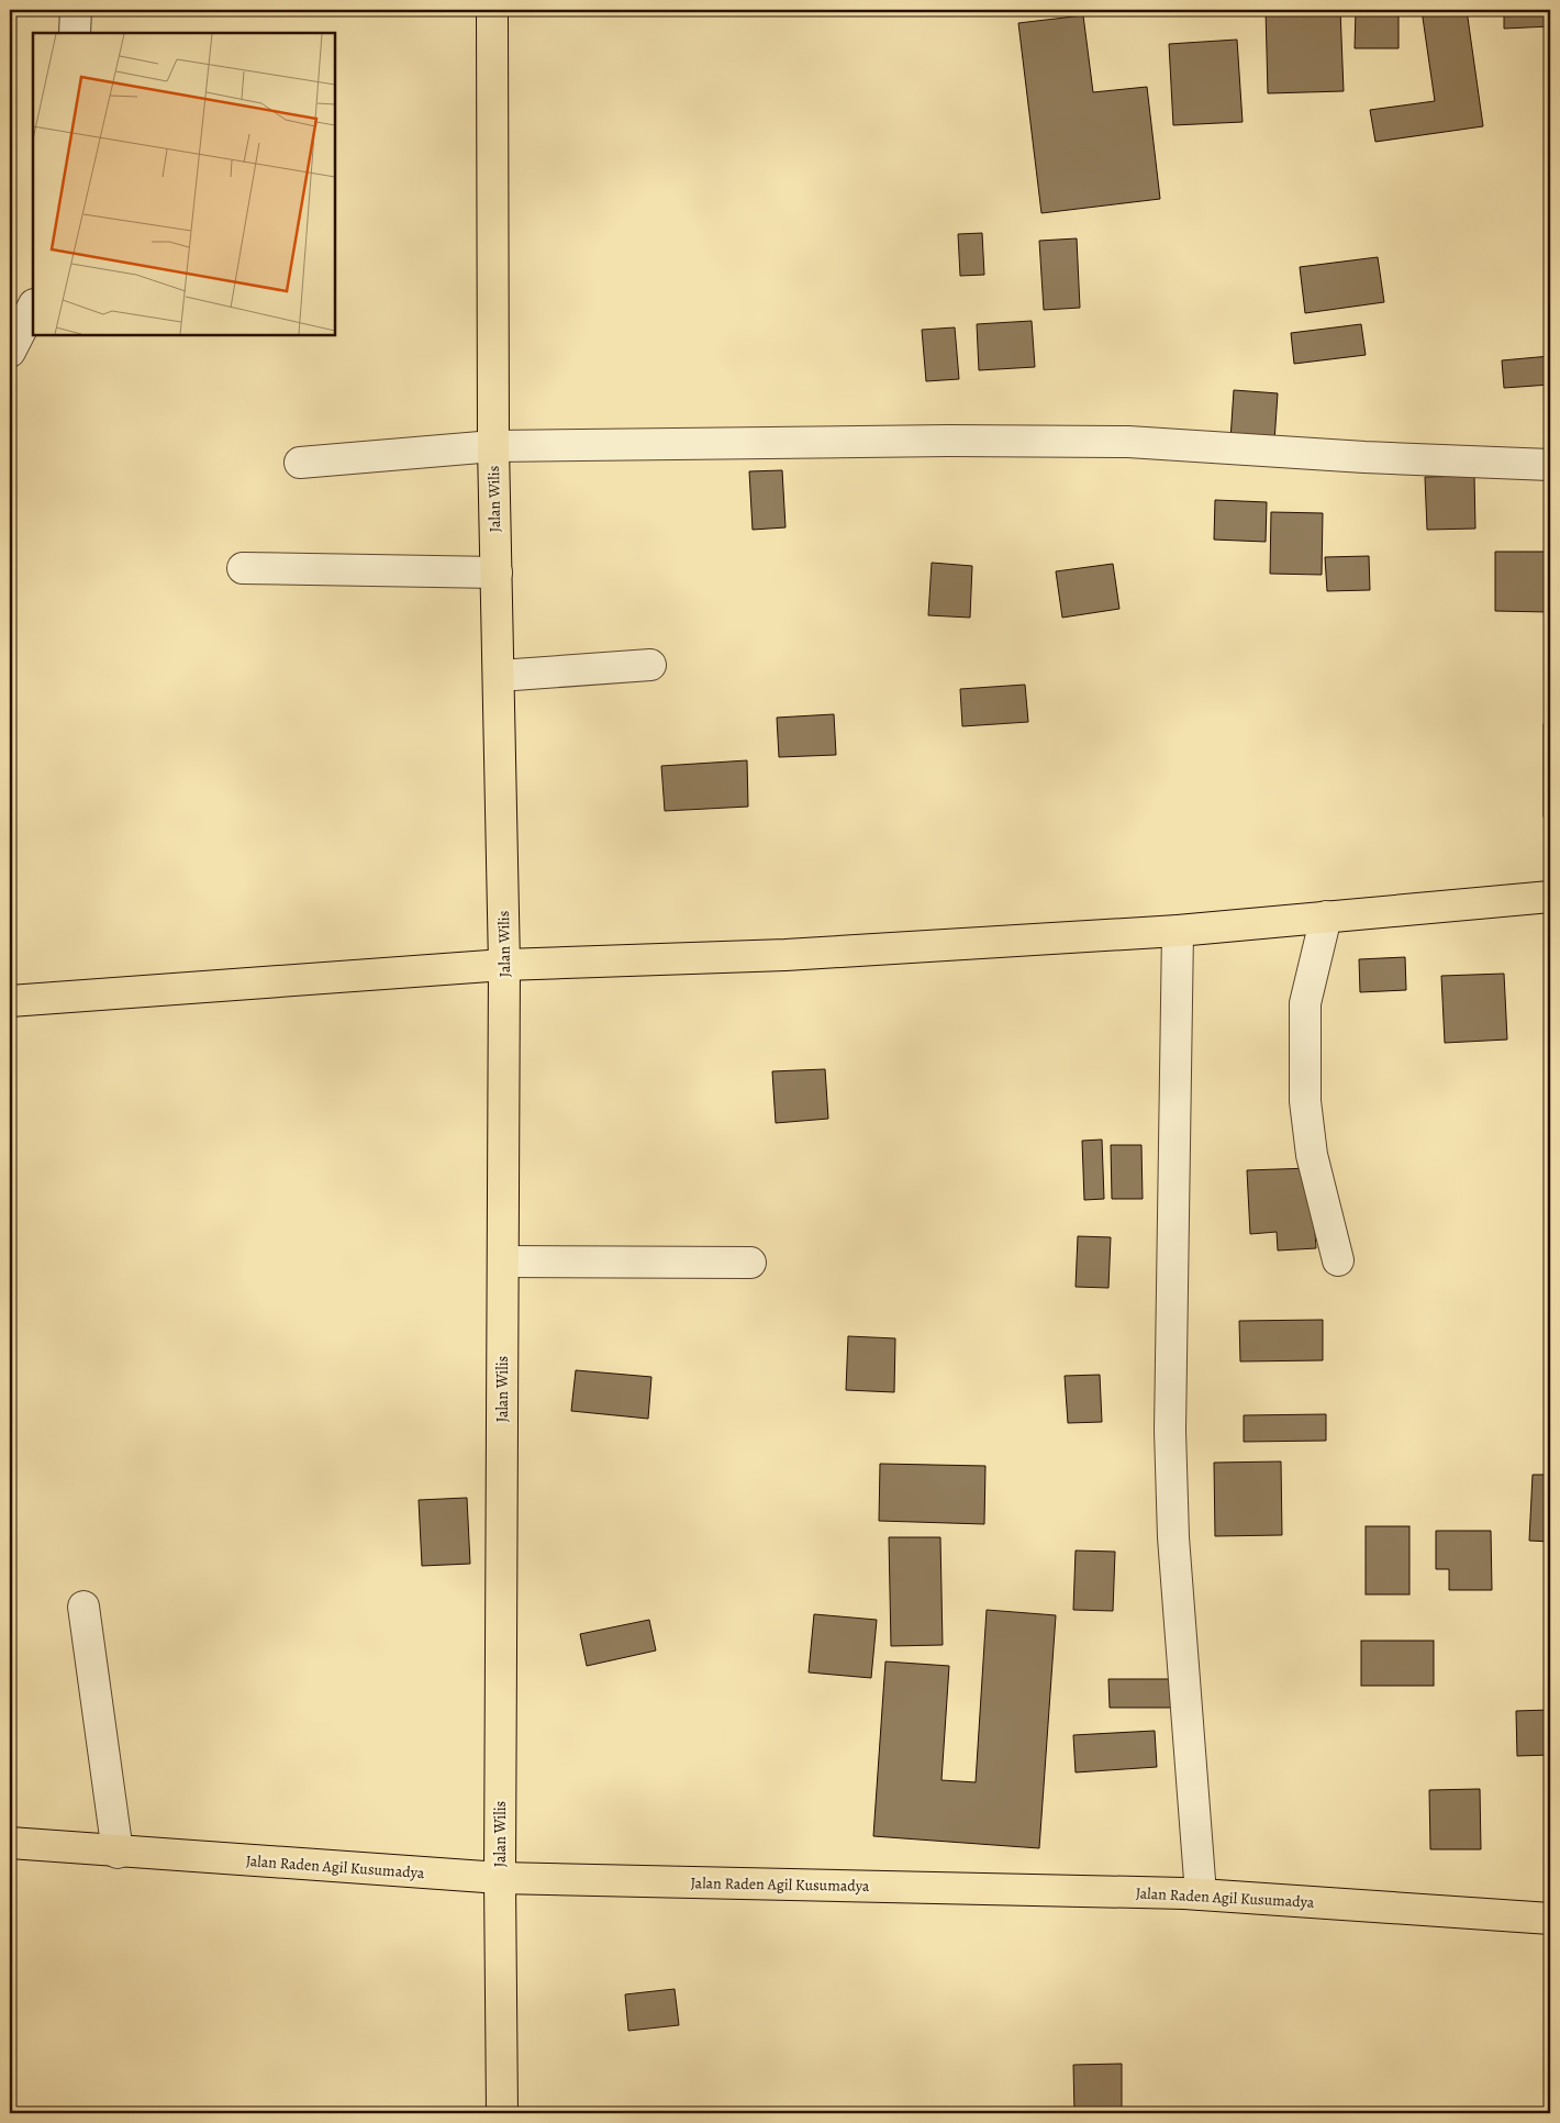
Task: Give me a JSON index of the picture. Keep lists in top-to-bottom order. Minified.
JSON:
{"streets":{"main road":["Jalan Wilis","Jalan Raden Agil Kusumadya"]},"crossings":[["Jalan Wilis","Jalan Raden Agil Kusumadya"]]}
